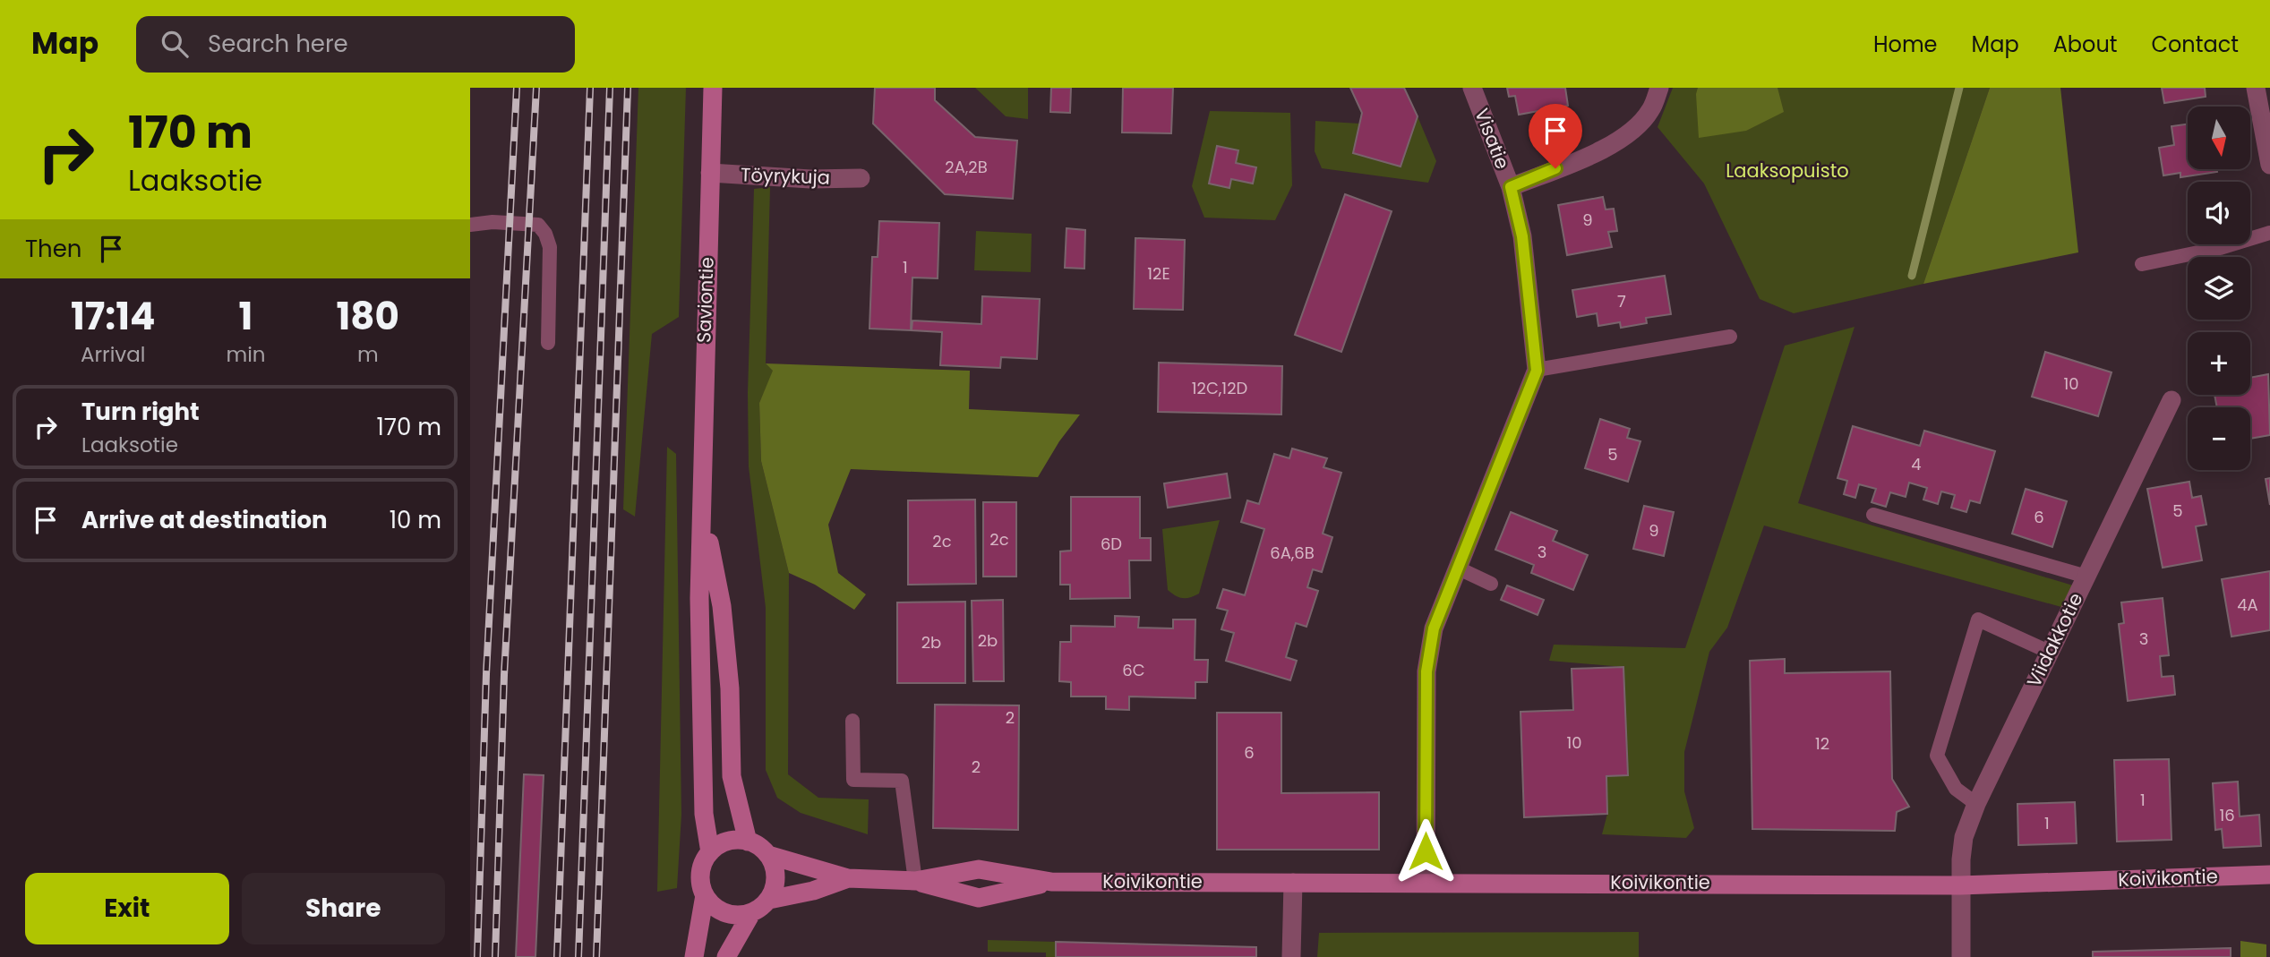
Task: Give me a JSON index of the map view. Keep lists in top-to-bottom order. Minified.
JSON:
{"streets":{"main road":["Saviontie","Koivikontie"],"street":["Visatie","Töyrykuja","Viidakkotie"]},"crossings":[["Visatie","Koivikontie"],["Töyrykuja","Saviontie"],["Saviontie","Koivikontie"],["Viidakkotie","Koivikontie"]],"parks":["Laaksopuisto"],"house_numbers":["2A,2B","9","1","12E","7","10","12C,12D","5","4","5","6","9","2c","2c","6D","3","6A,6B","4A","3","2b","2b","6C","2","10","12","6","2","1","16","1"],"north":"bottom","page":{"header":"Map","search":"Search here","nav":["Home","Map","About","Contact"],"turn":["170 m","Laaksotie"],"map_buttons":["+","−"],"then":"Then","eta":["17:14","Arrival","1","min","180","m"],"list":[{"name":"Turn right","note":"Laaksotie","value":"170 m"},{"name":"Arrive at destination","value":"10 m"}],"buttons":["Exit","Share"]}}
